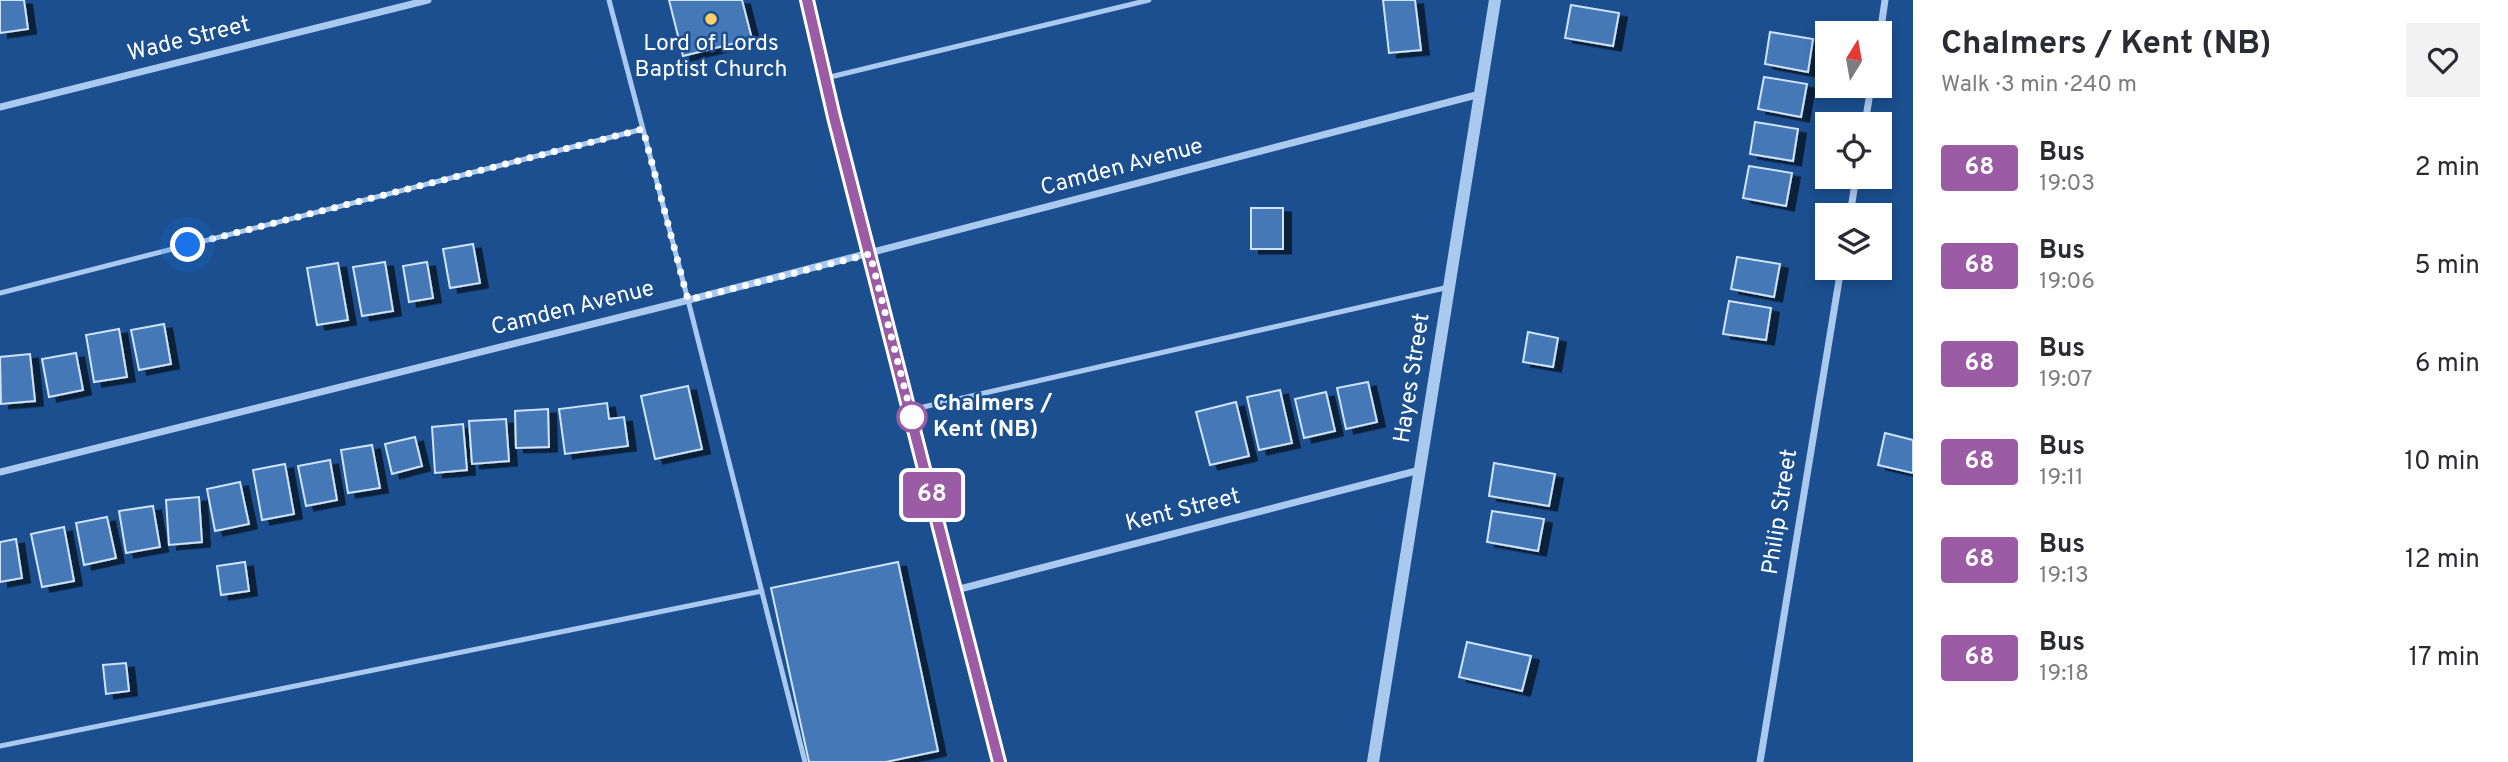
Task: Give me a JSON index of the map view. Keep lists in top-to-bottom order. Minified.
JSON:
{"streets":{"street":["Wade Street","Camden Avenue","Hayes Street","Kent Street","Philip Street"]},"crossings":[["Camden Avenue","Hayes Street"],["Hayes Street","Kent Street"]],"places":["Lord of Lords Baptist Church","Chalmers / Kent (NB)"],"lines":["bus line 68"],"north":"top","page":{"on_map":"68","heading":["Chalmers / Kent (NB)","Walk · 3 min · 240 m"],"list":[{"mark":"68","name":"Bus","note":"19:03","value":"2 min"},{"mark":"68","name":"Bus","note":"19:06","value":"5 min"},{"mark":"68","name":"Bus","note":"19:07","value":"6 min"},{"mark":"68","name":"Bus","note":"19:11","value":"10 min"},{"mark":"68","name":"Bus","note":"19:13","value":"12 min"},{"mark":"68","name":"Bus","note":"19:18","value":"17 min"}]}}
